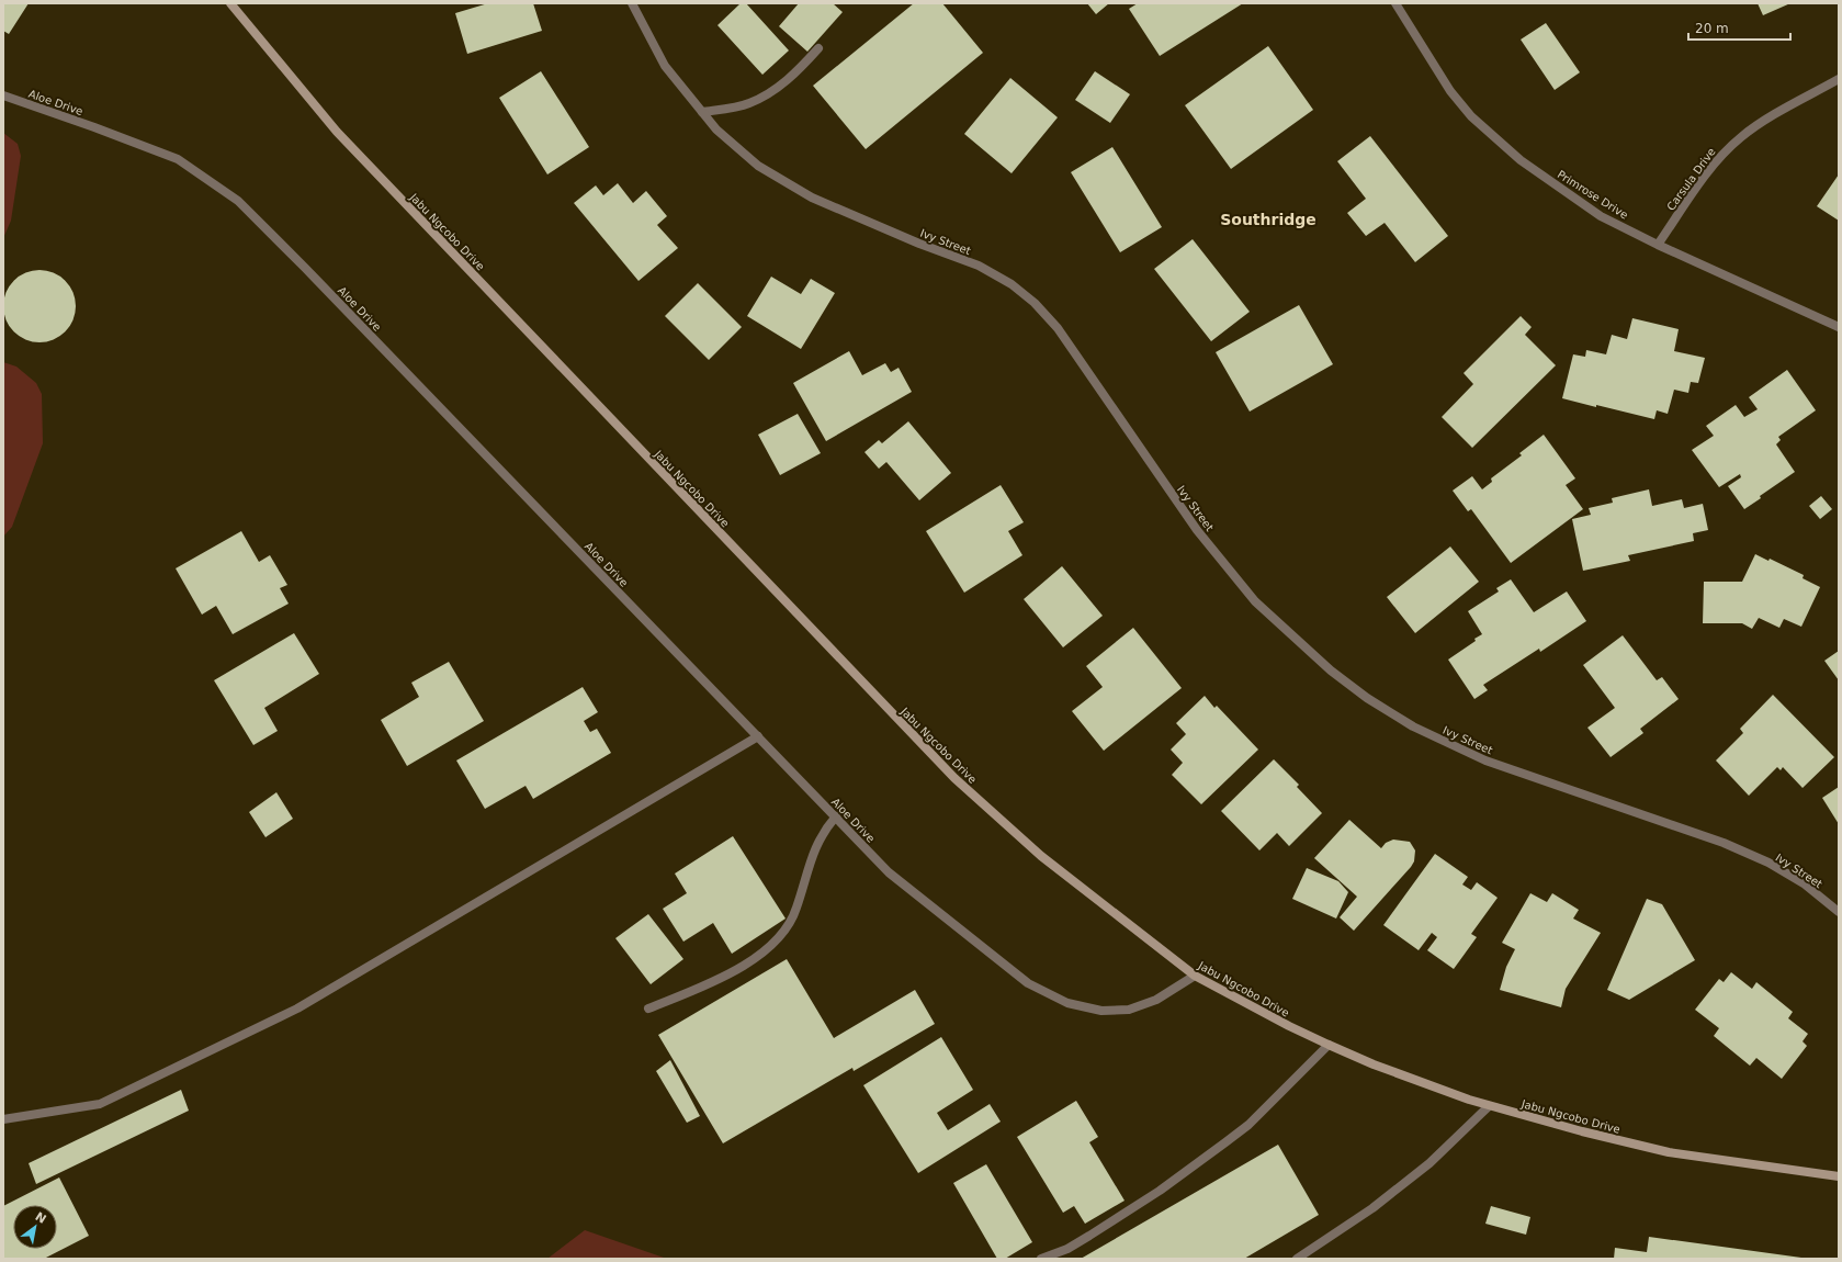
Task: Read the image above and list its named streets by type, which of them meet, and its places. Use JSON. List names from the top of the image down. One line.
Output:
{"streets":{"main road":["Jabu Ngcobo Drive"],"street":["Aloe Drive","Carsula Drive","Primrose Drive","Ivy Street"]},"crossings":[["Aloe Drive","Jabu Ngcobo Drive"],["Carsula Drive","Primrose Drive"]],"districts":["Southridge"],"scale_bar":"20 m","north":"top right"}
